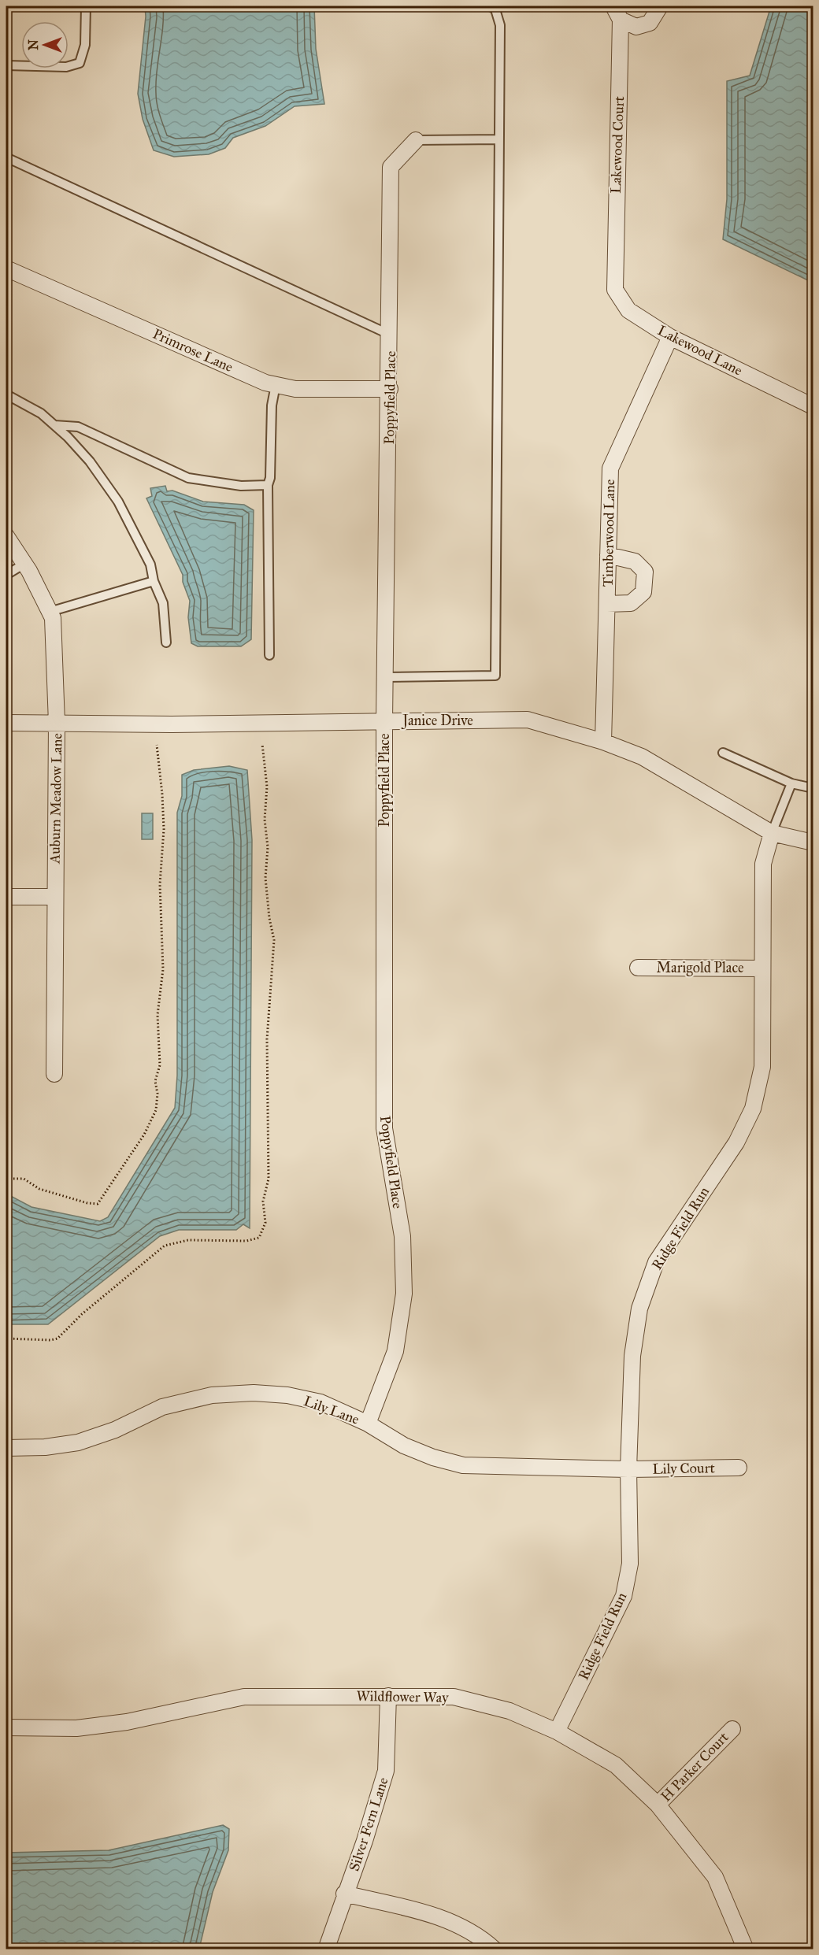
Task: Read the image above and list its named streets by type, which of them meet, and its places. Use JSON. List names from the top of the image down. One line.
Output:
{"streets":{"street":["Lakewood Court","Primrose Lane","Lakewood Lane","Poppyfield Place","Timberwood Lane","Janice Drive","Auburn Meadow Lane","Marigold Place","Ridge Field Run","Lily Lane","Lily Court","Wildflower Way","H Parker Court","Silver Fern Lane"]},"crossings":[["Lakewood Court","Lakewood Lane"],["Primrose Lane","Poppyfield Place"],["Lakewood Lane","Timberwood Lane"],["Poppyfield Place","Janice Drive"],["Poppyfield Place","Lily Lane"],["Timberwood Lane","Janice Drive"],["Janice Drive","Auburn Meadow Lane"],["Janice Drive","Ridge Field Run"],["Marigold Place","Ridge Field Run"],["Ridge Field Run","Lily Lane"],["Ridge Field Run","Lily Court"],["Ridge Field Run","Wildflower Way"],["Lily Lane","Lily Court"],["Wildflower Way","H Parker Court"],["Wildflower Way","Silver Fern Lane"]],"north":"left"}
